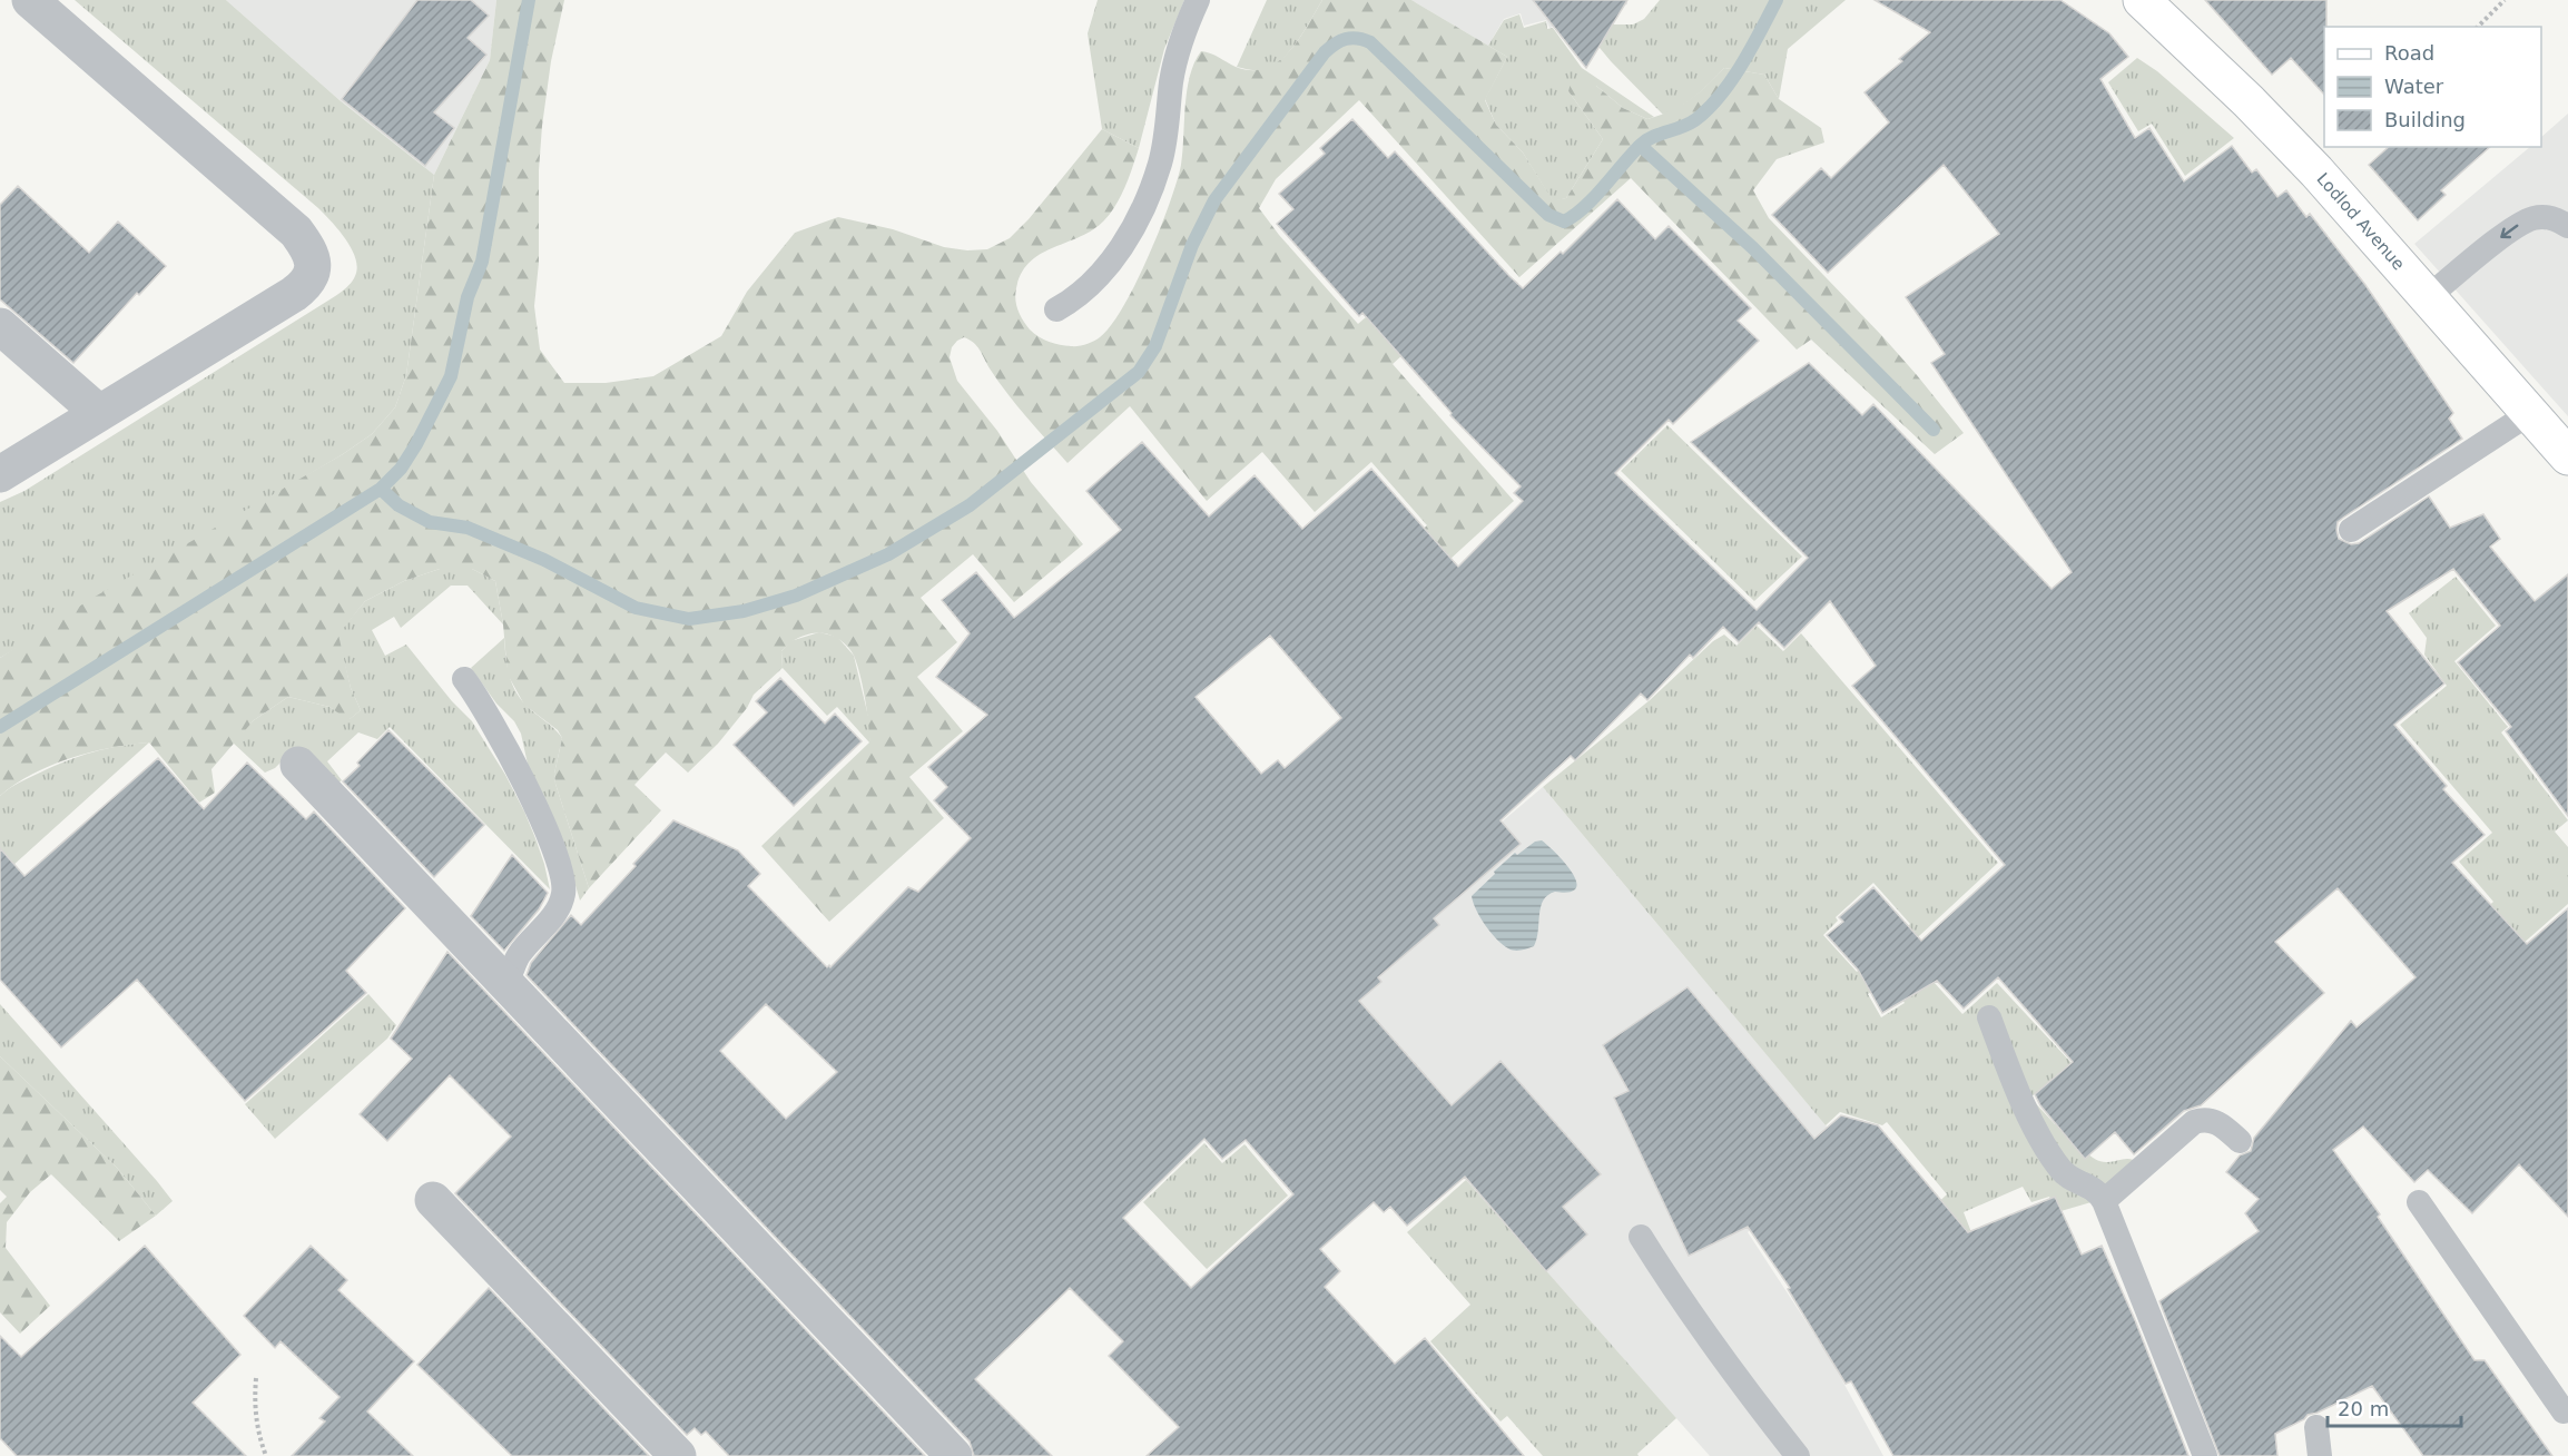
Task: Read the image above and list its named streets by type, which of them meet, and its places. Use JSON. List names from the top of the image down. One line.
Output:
{"streets":{"main road":["Lodlod Avenue"]},"legend":["Road","Water","Building"],"scale_bar":"20 m"}
